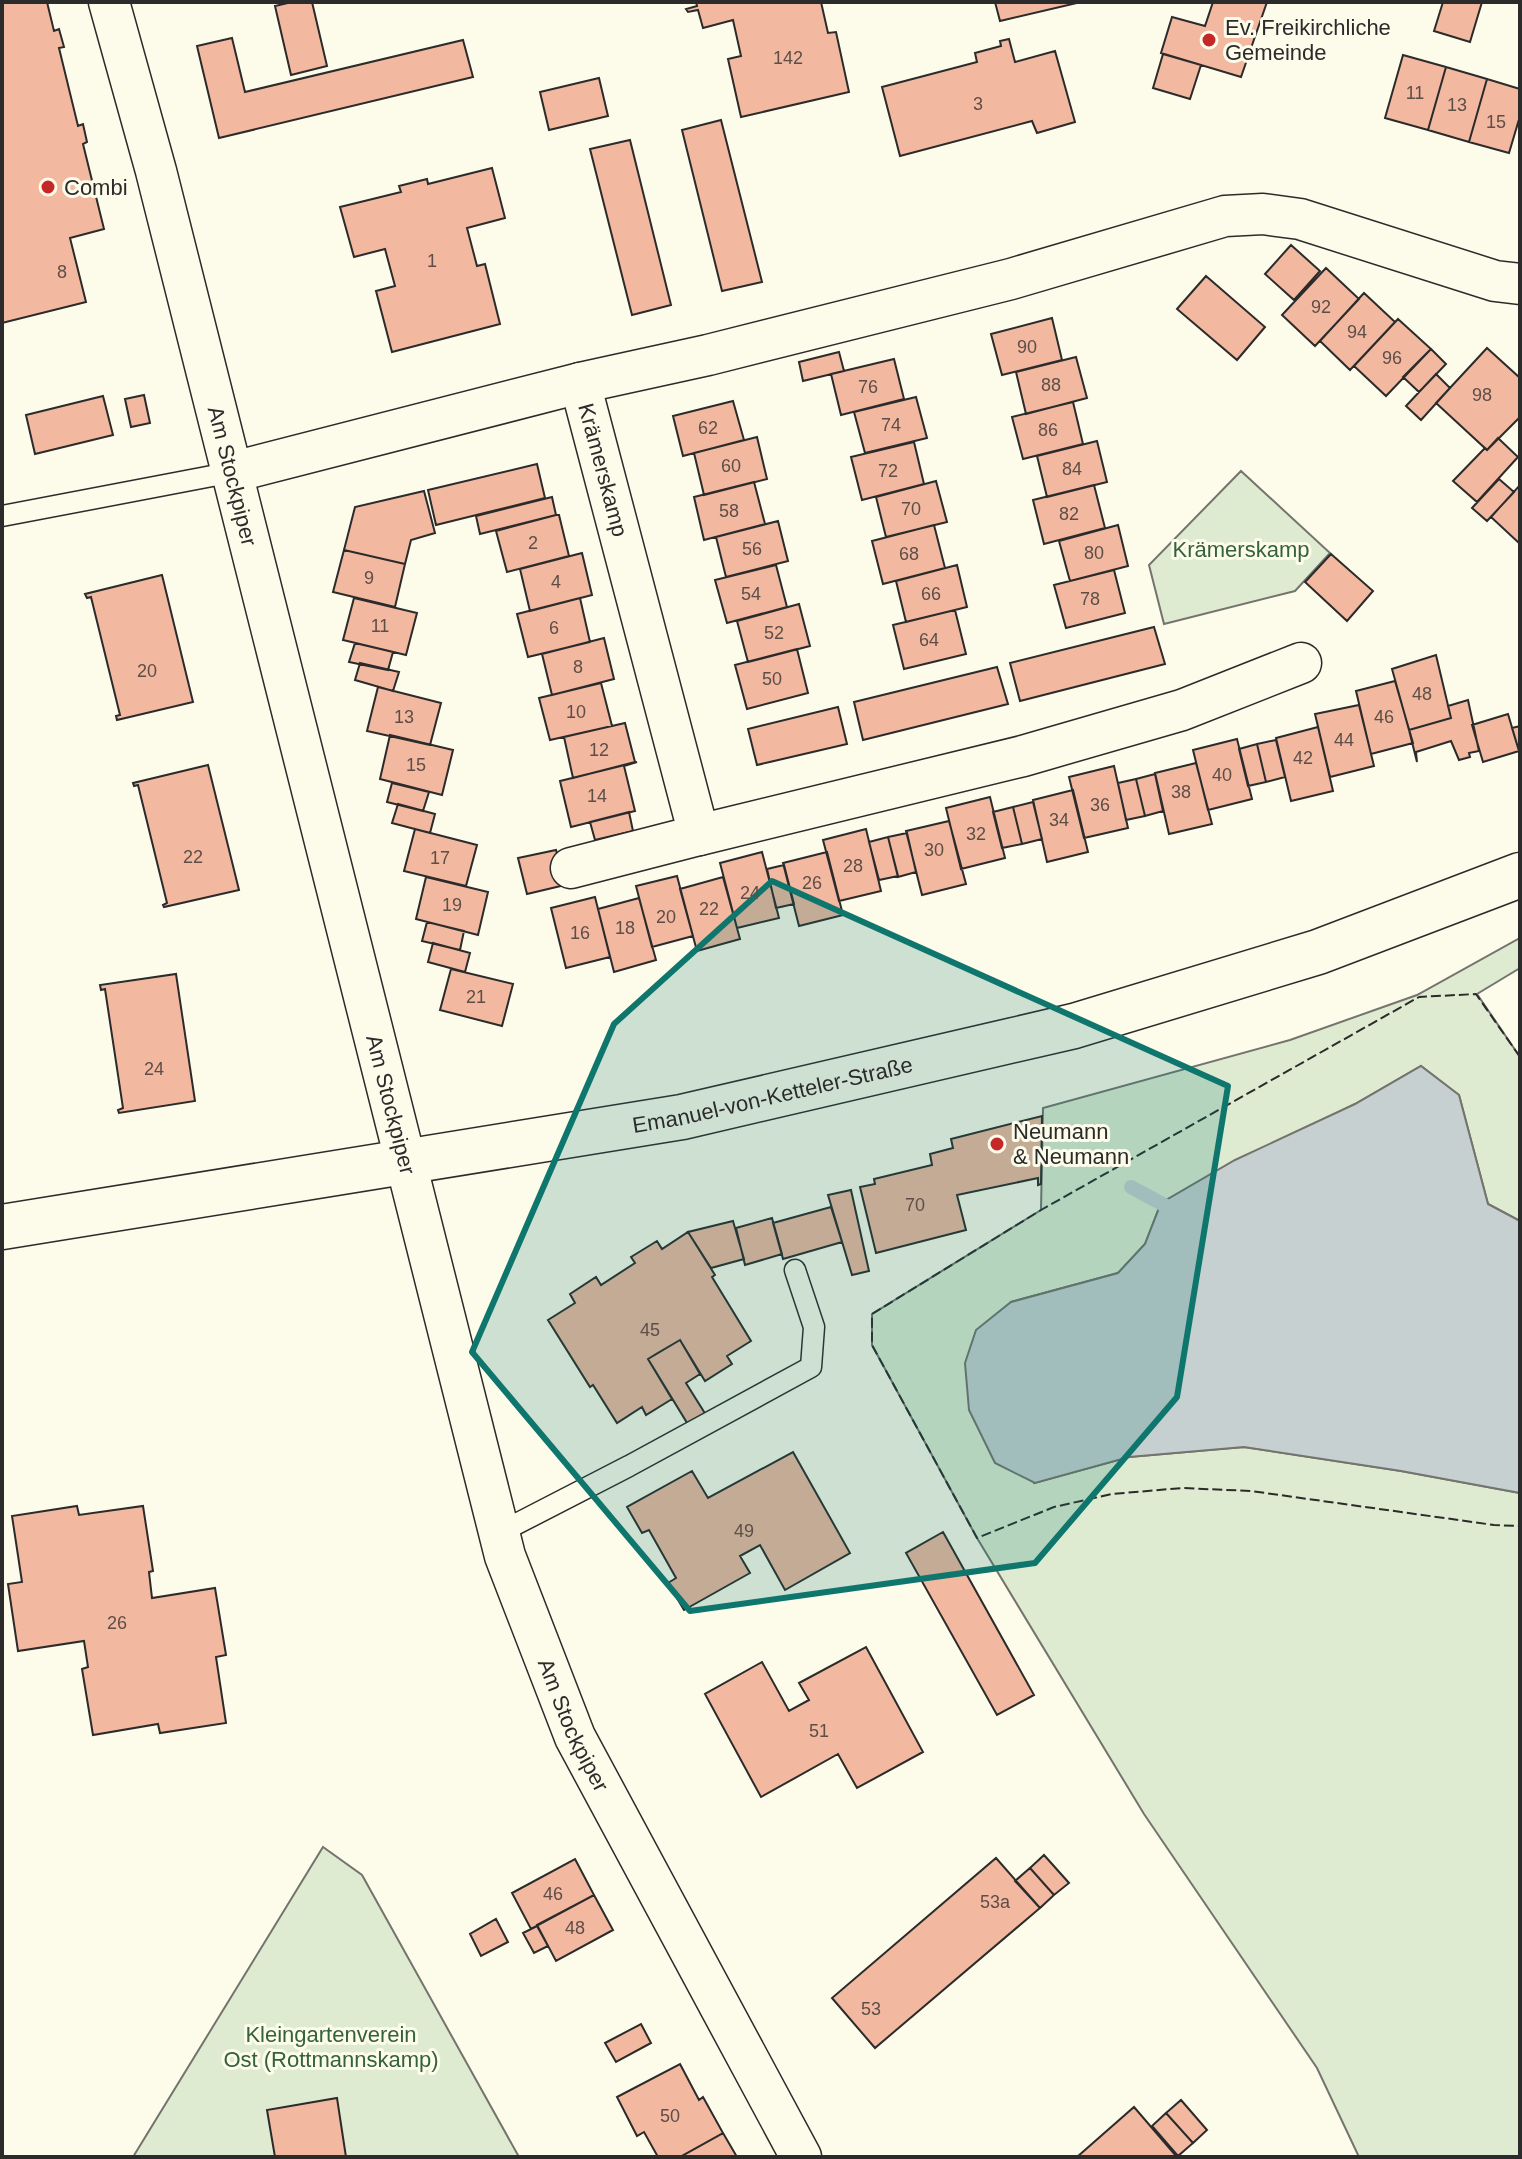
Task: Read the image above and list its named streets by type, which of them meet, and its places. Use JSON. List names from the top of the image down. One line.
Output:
{"streets":{"main road":["Emanuel-von-Ketteler-Straße"],"street":["Krämerskamp","Am Stockpiper"]},"crossings":[["Krämerskamp","Am Stockpiper"],["Am Stockpiper","Emanuel-von-Ketteler-Straße"]],"parks":["Krämerskamp","Kleingartenverein Ost (Rottmannskamp)"],"places":["Ev. Freikirchliche Gemeinde","Combi","Neumann & Neumann"],"house_numbers":["142","11","3","13","15","1","8","92","94","90","96","88","76","98","74","62","86","60","84","72","70","58","82","2","56","80","68","9","4","54","66","78","11","6","52","64","8","20","50","48","10","13","46","44","12","42","15","40","38","14","36","34","32","30","22","17","28","26","24","19","22","20","18","16","21","24","70","45","49","26","51","46","53a","48","53","50"]}
